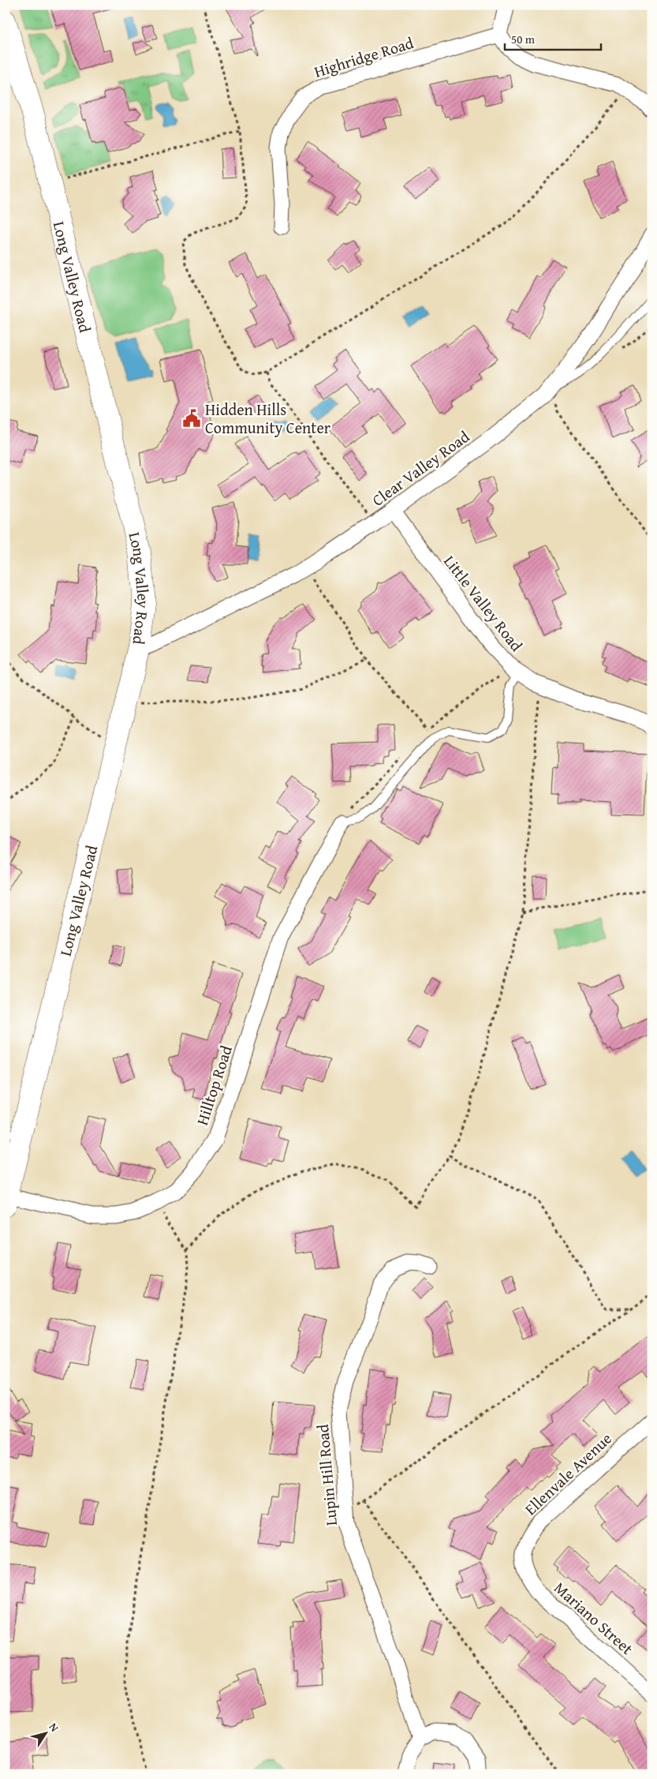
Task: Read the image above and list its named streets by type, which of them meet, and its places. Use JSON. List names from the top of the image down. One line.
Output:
{"streets":{"street":["Highridge Road","Long Valley Road","Clear Valley Road","Little Valley Road","Hilltop Road","Ellenvale Avenue","Lupin Hill Road","Mariano Street"]},"crossings":[["Long Valley Road","Clear Valley Road"],["Long Valley Road","Hilltop Road"],["Clear Valley Road","Little Valley Road"],["Ellenvale Avenue","Mariano Street"]],"places":{"public building":["Hidden Hills Community Center"]},"scale_bar":"50 m","north":"top right"}
